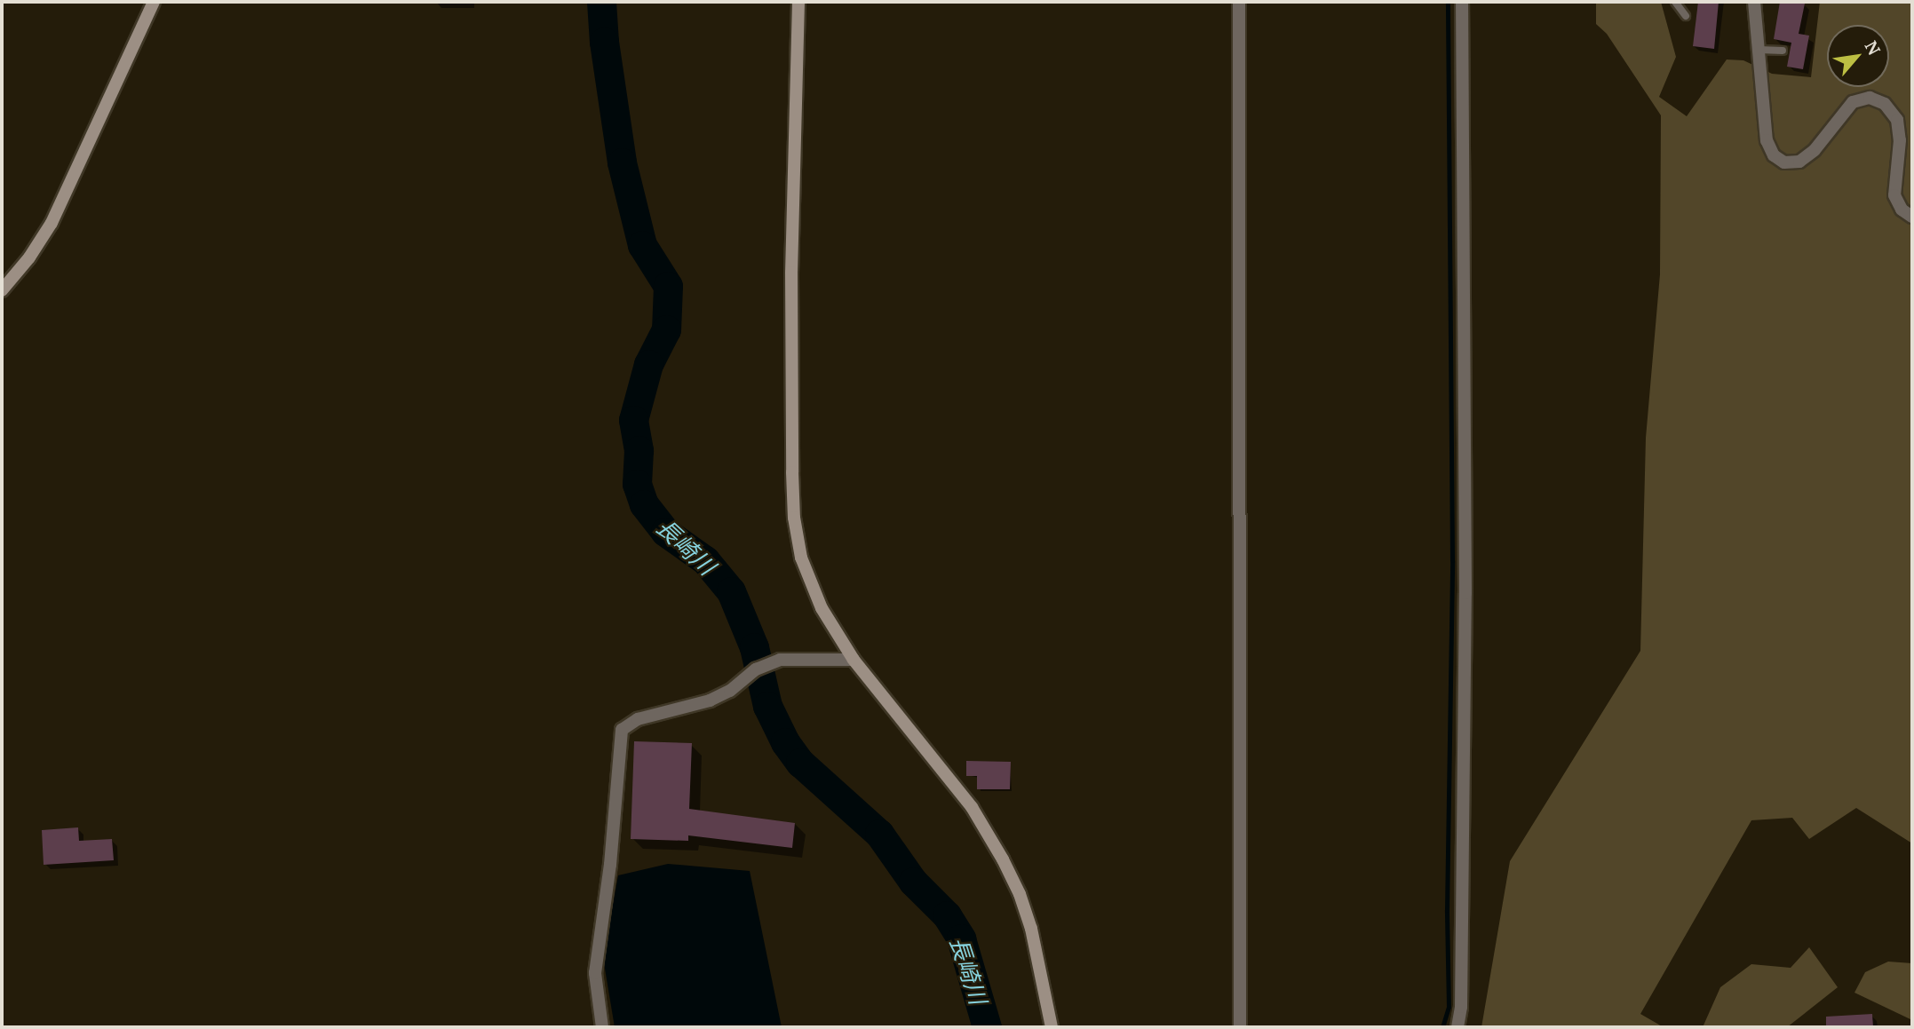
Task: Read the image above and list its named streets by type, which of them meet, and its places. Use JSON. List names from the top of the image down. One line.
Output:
{"water":["長崎川"],"north":"top right"}
